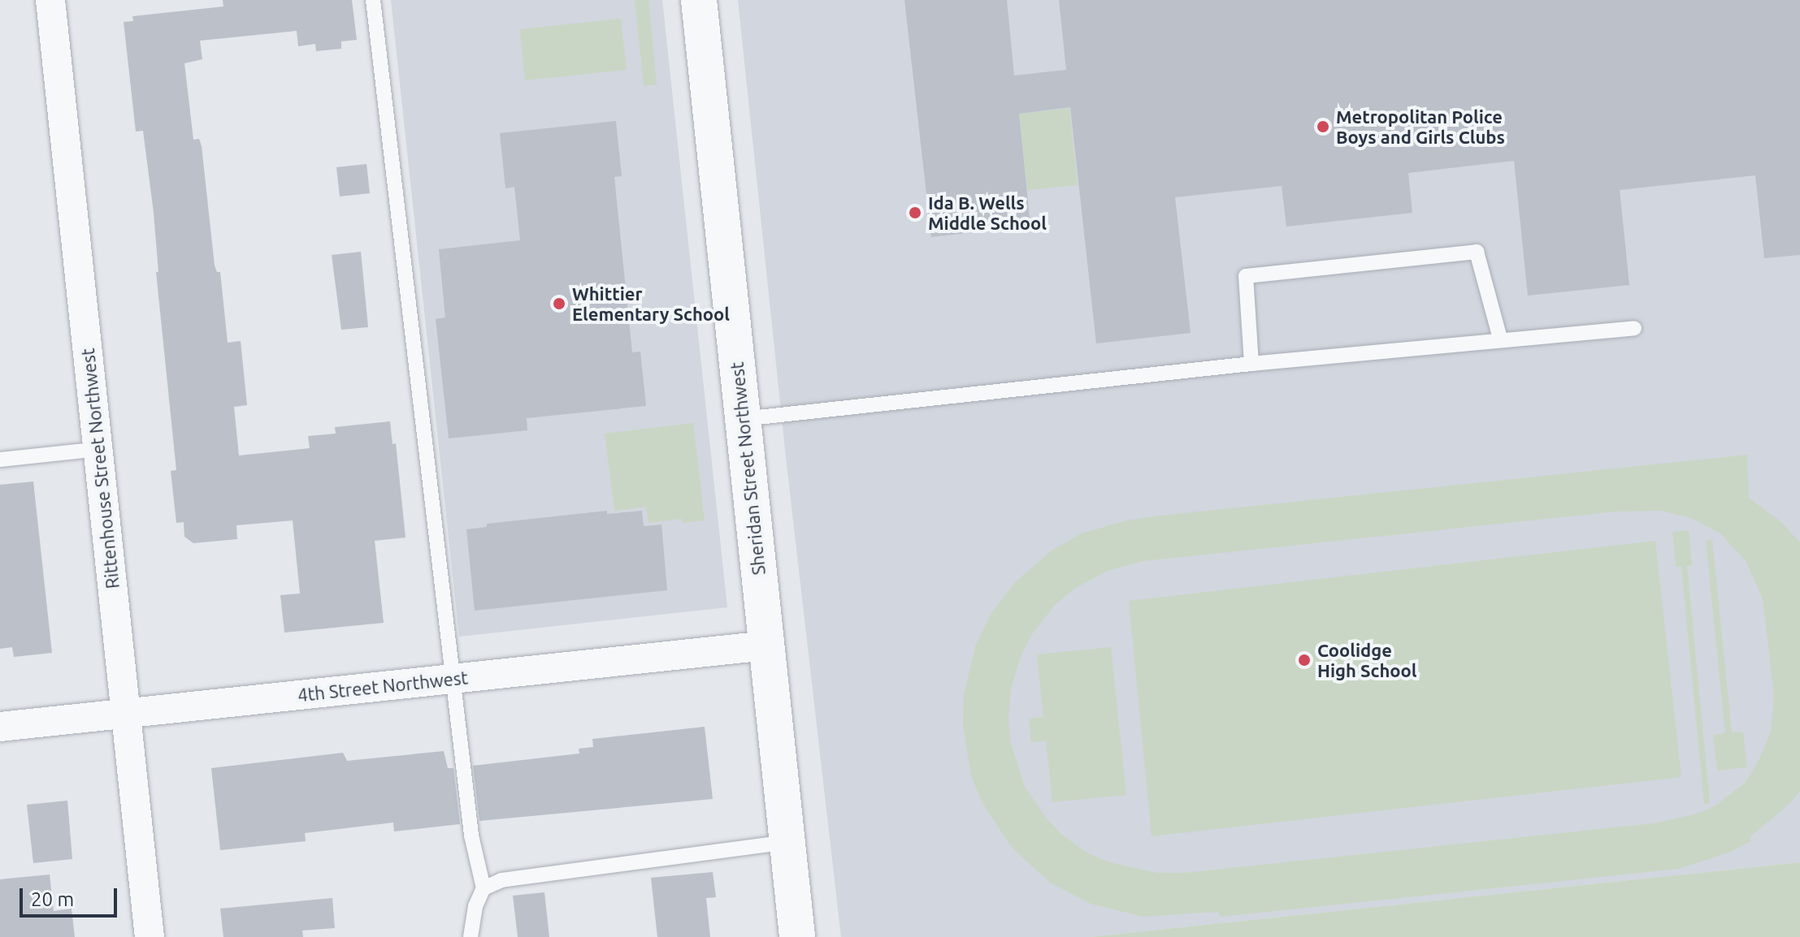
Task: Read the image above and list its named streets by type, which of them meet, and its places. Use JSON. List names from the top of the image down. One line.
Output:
{"streets":{"street":["Rittenhouse Street Northwest","Sheridan Street Northwest","4th Street Northwest"]},"crossings":[["Rittenhouse Street Northwest","4th Street Northwest"],["Sheridan Street Northwest","4th Street Northwest"]],"places":["Metropolitan Police Boys and Girls Clubs","Ida B. Wells Middle School","Whittier Elementary School","Coolidge High School"],"scale_bar":"20 m"}
